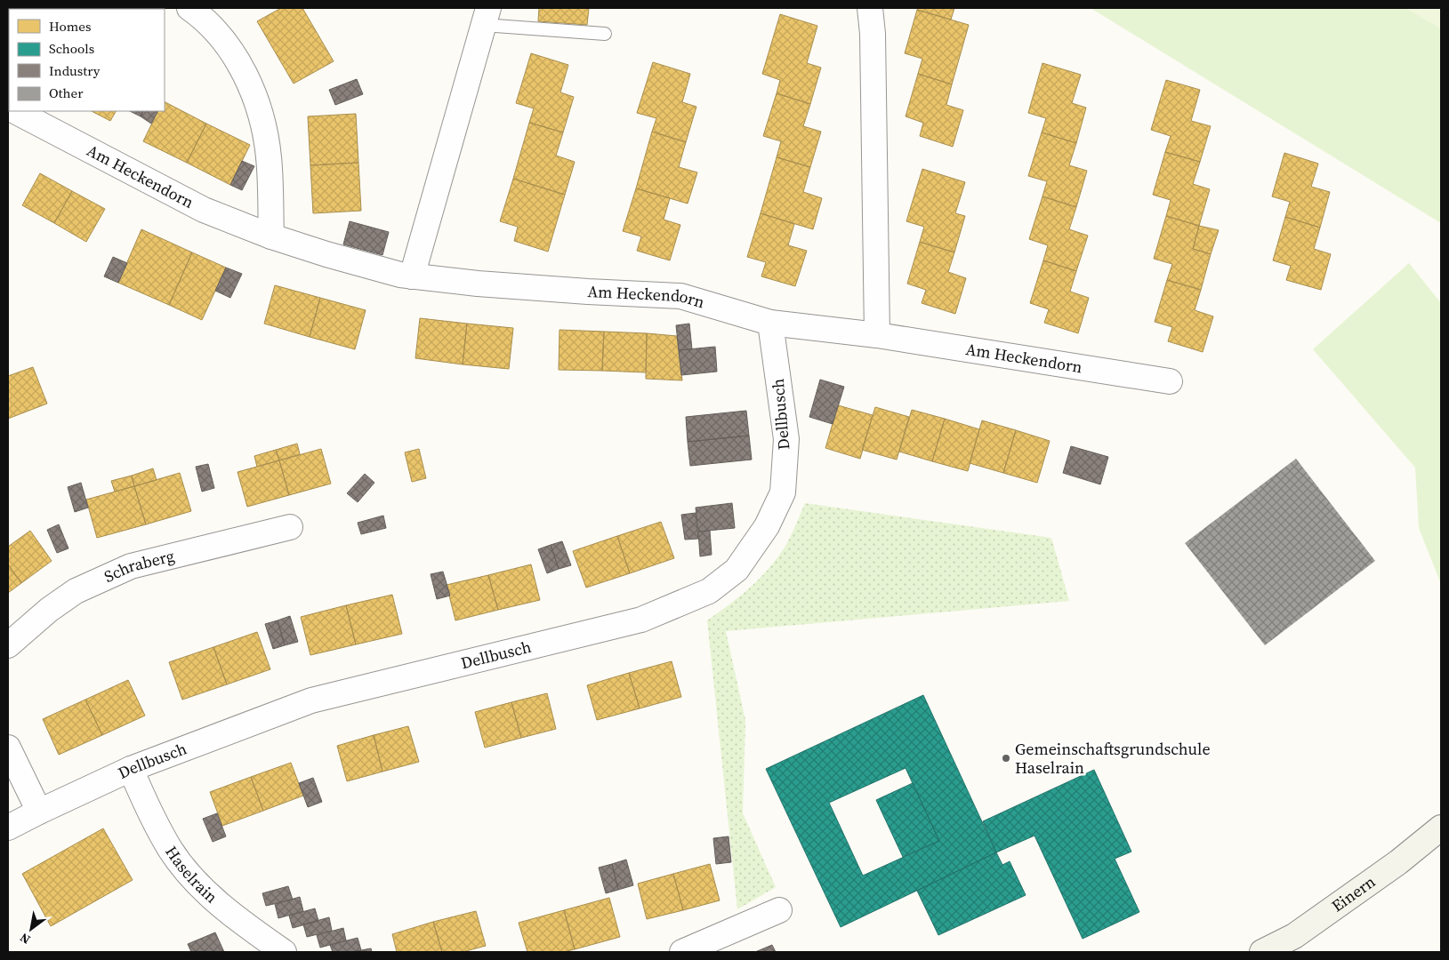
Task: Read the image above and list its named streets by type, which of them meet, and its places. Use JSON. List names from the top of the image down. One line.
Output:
{"streets":{"main road":["Einern"],"street":["Am Heckendorn","Dellbusch","Schraberg","Haselrain"]},"crossings":[["Am Heckendorn","Dellbusch"],["Dellbusch","Haselrain"]],"places":["Gemeinschaftsgrundschule Haselrain"],"legend":["Homes","Schools","Industry","Other"],"north":"bottom left"}
